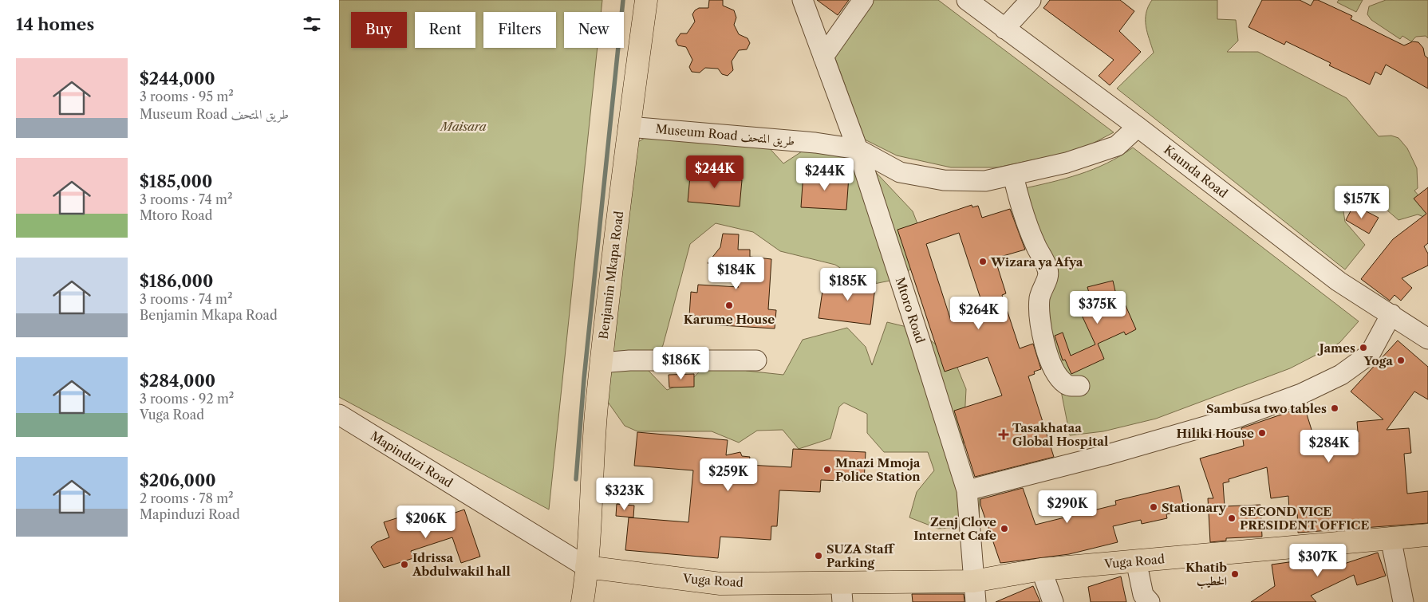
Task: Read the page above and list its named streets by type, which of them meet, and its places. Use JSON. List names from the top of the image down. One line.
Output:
{"streets":{"main road":["Benjamin Mkapa Road","Vuga Road"],"street":["Museum Road طريق المتحف","Kaunda Road","Mtoro Road","Mapinduzi Road"]},"crossings":[["Museum Road طريق المتحف","Kaunda Road"],["Museum Road طريق المتحف","Benjamin Mkapa Road"],["Museum Road طريق المتحف","Mtoro Road"],["Benjamin Mkapa Road","Mapinduzi Road"],["Benjamin Mkapa Road","Vuga Road"],["Mtoro Road","Vuga Road"],["Mapinduzi Road","Vuga Road"]],"parks":["Maisara"],"places":{"other":["Wizara ya Afya","Karume House","James","Yoga","Sambusa two tables","Hiliki House","Mnazi Mmoja Police Station","Stationary","SECOND VICE PRESIDENT OFFICE","Zenj Clove Internet Cafe","SUZA Staff Parking","Idrissa Abdulwakil hall","Khatib الخطيب"],"health":["Tasakhataa Global Hospital"]},"page":{"heading":"14 homes","chip":["Buy","Rent","Filters","New"],"list":[{"name":"$244,000","note":"3 rooms · 95 m² · Museum Road طريق المتحف"},{"name":"$185,000","note":"3 rooms · 74 m² · Mtoro Road"},{"name":"$186,000","note":"3 rooms · 74 m² · Benjamin Mkapa Road"},{"name":"$284,000","note":"3 rooms · 92 m² · Vuga Road"},{"name":"$206,000","note":"2 rooms · 78 m² · Mapinduzi Road"}],"price":["$244K","$244K","$157K","$184K","$185K","$375K","$264K","$186K","$284K","$259K","$323K","$290K","$206K","$307K"]}}
